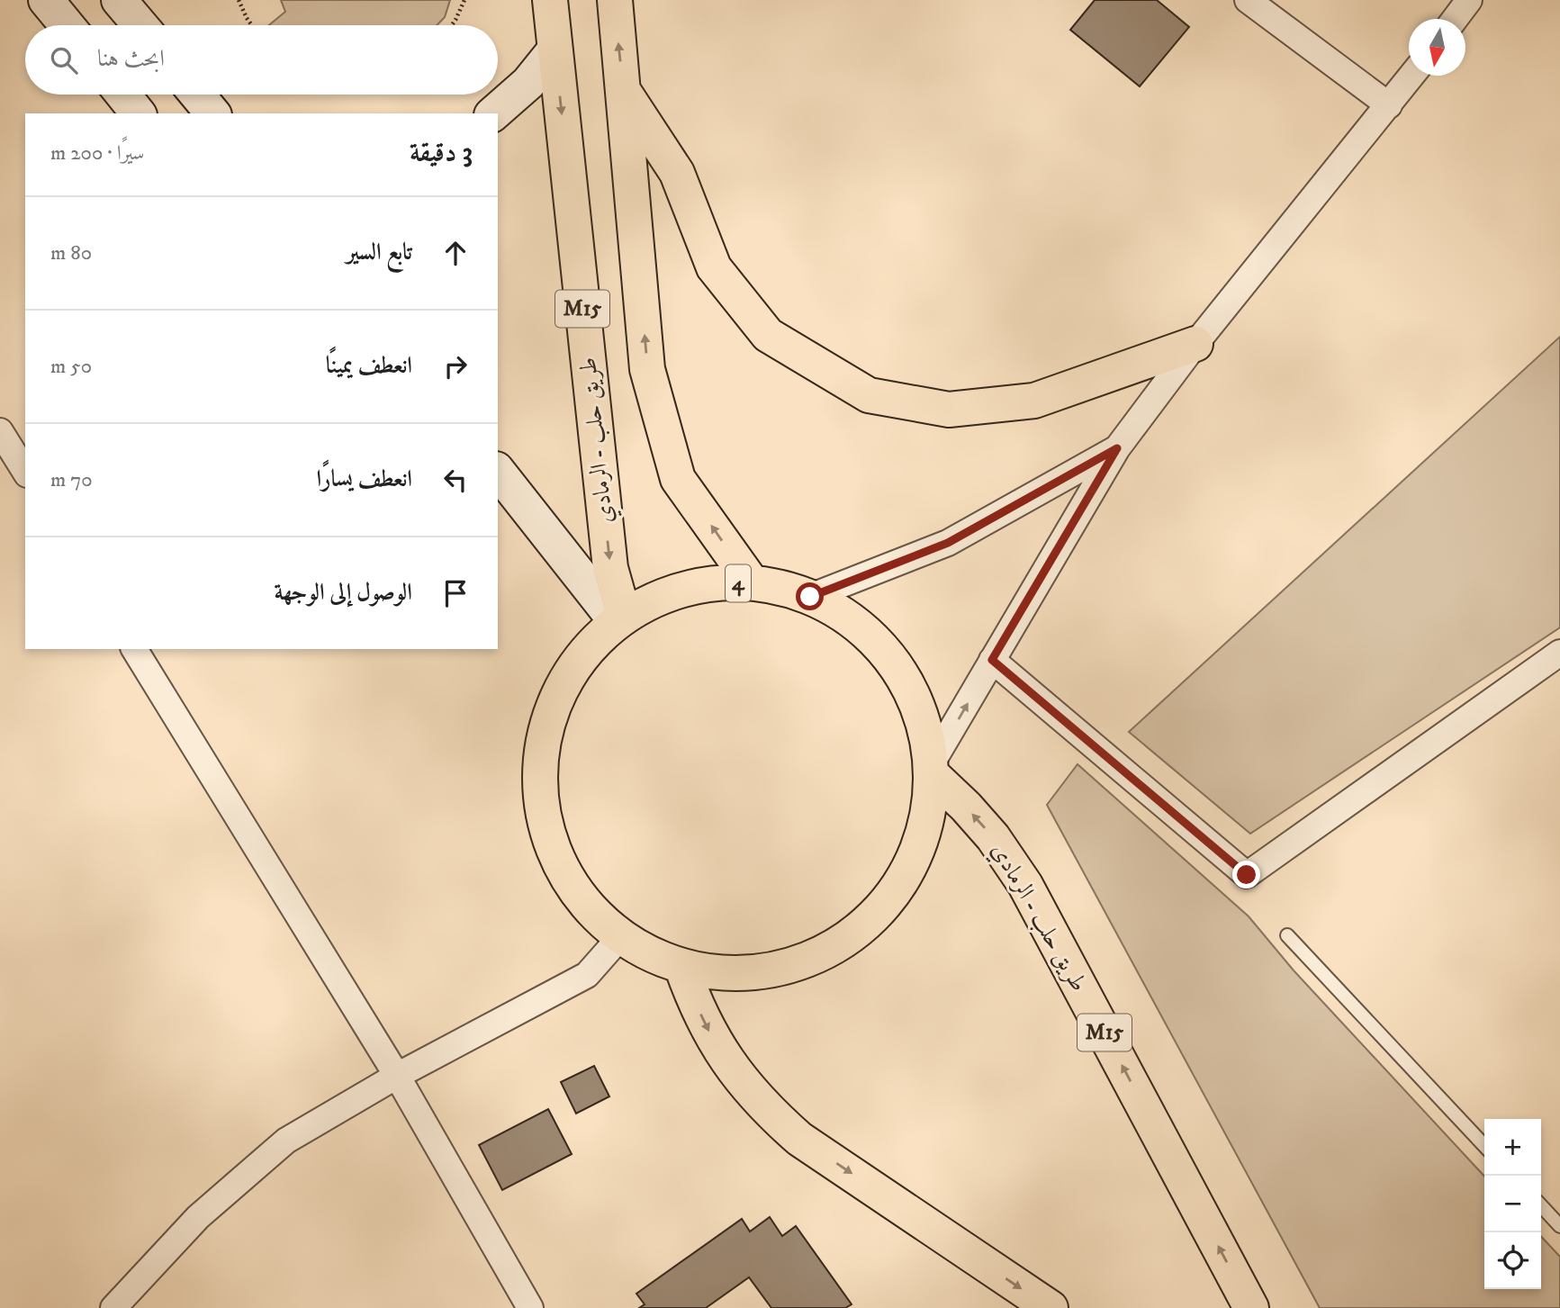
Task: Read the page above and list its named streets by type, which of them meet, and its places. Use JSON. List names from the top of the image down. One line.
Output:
{"streets":{"highway":["M15","طريق حلب - الرمادي","4"]},"crossings":[["M15","4"],["طريق حلب - الرمادي","4"]],"north":"bottom","page":{"search":"ابحث هنا","heading":["3 دقيقة","سيرًا · 200 m"],"list":[["تابع السير","80 m"],["انعطف يمينًا","50 m"],["انعطف يسارًا","70 m"],"الوصول إلى الوجهة"],"map_buttons":["+","−"]}}
